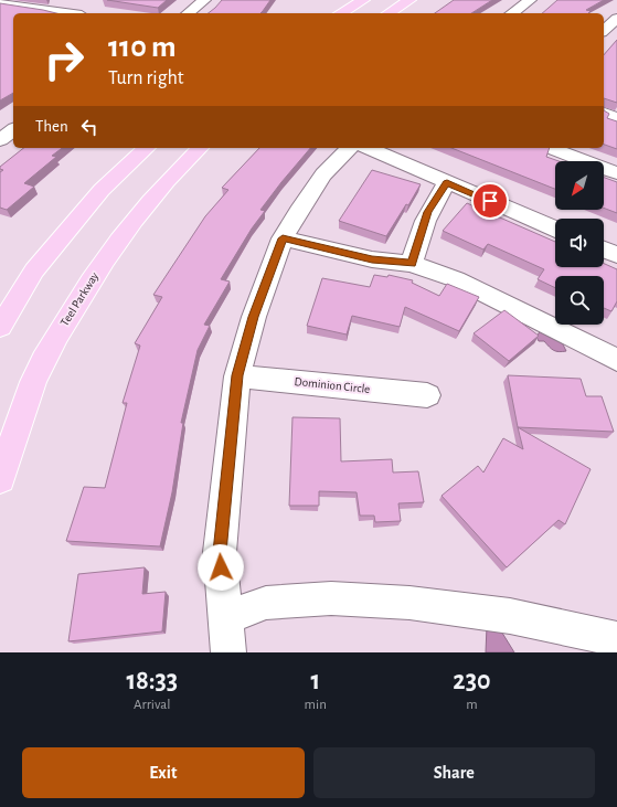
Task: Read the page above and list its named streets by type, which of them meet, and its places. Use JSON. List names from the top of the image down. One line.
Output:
{"streets":{"main road":["Teel Parkway"],"street":["Dominion Circle"]},"north":"bottom left","page":{"turn":["110 m","Turn right"],"then":"Then","eta":["18:33","Arrival","1","min","230","m"],"buttons":["Exit","Share"]}}
